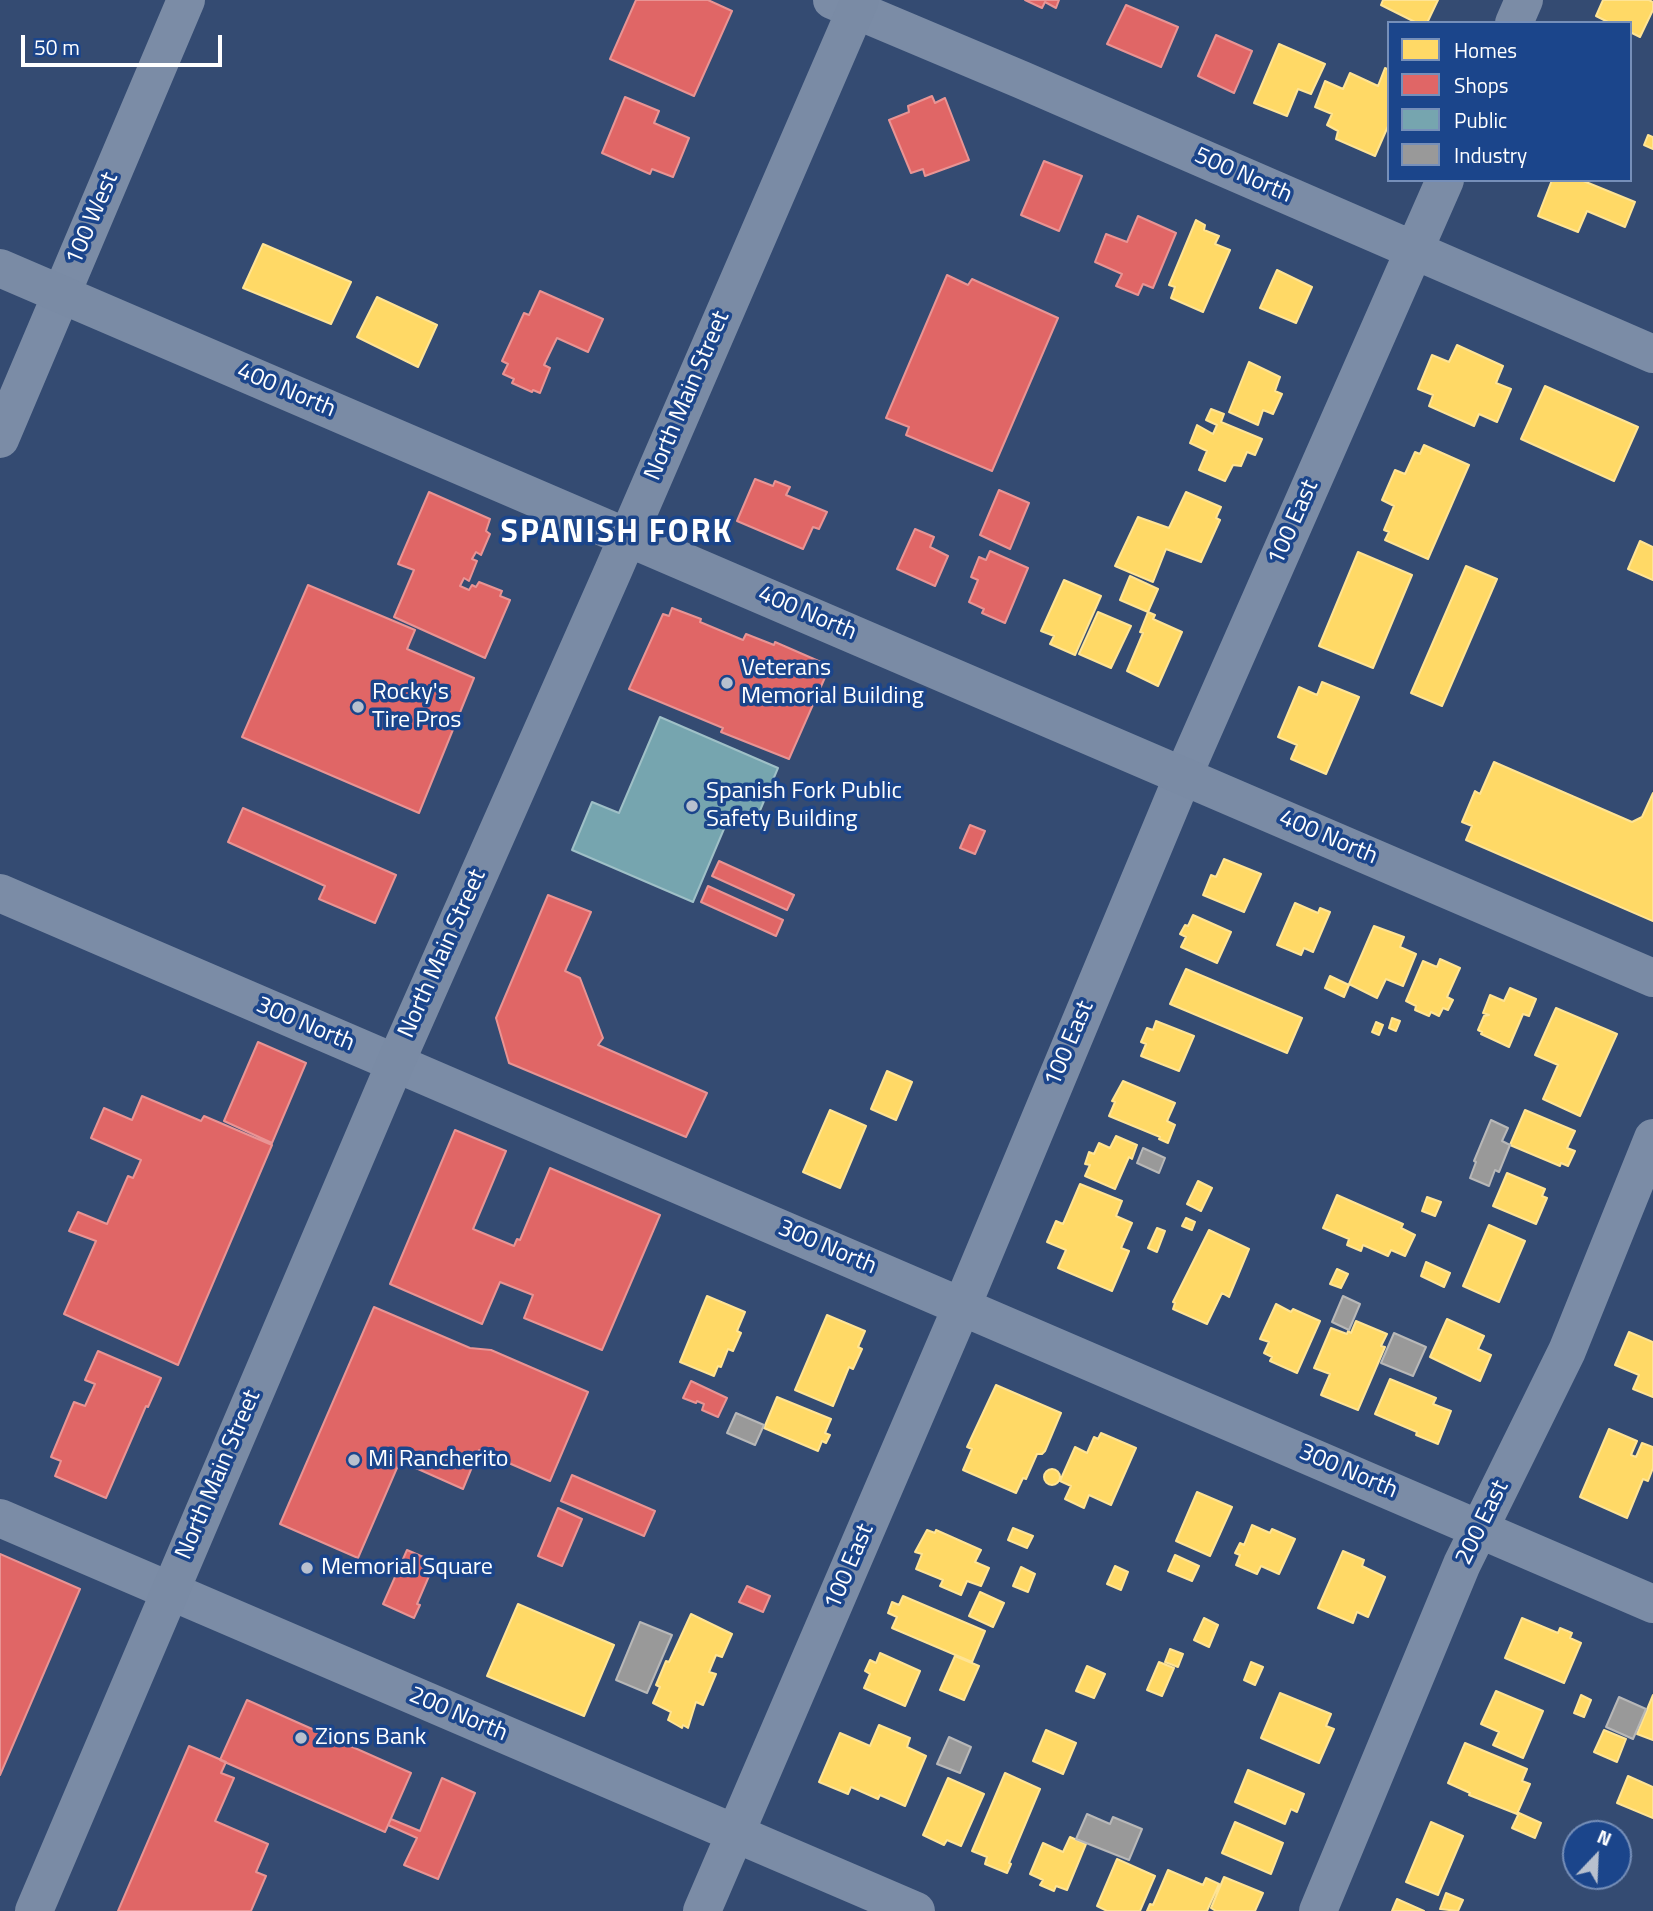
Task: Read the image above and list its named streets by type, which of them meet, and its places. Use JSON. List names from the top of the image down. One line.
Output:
{"streets":{"main road":["400 North","North Main Street"],"street":["500 North","100 West","100 East","300 North","200 East","200 North"]},"crossings":[["500 North","North Main Street"],["500 North","100 East"],["100 West","400 North"],["400 North","North Main Street"],["400 North","100 East"],["North Main Street","300 North"],["North Main Street","200 North"],["100 East","300 North"],["100 East","200 North"],["300 North","200 East"]],"districts":["SPANISH FORK"],"places":["Veterans Memorial Building","Rocky's Tire Pros","Spanish Fork Public Safety Building","Mi Rancherito","Memorial Square","Zions Bank"],"legend":["Homes","Shops","Public","Industry"],"scale_bar":"50 m","north":"top right"}
